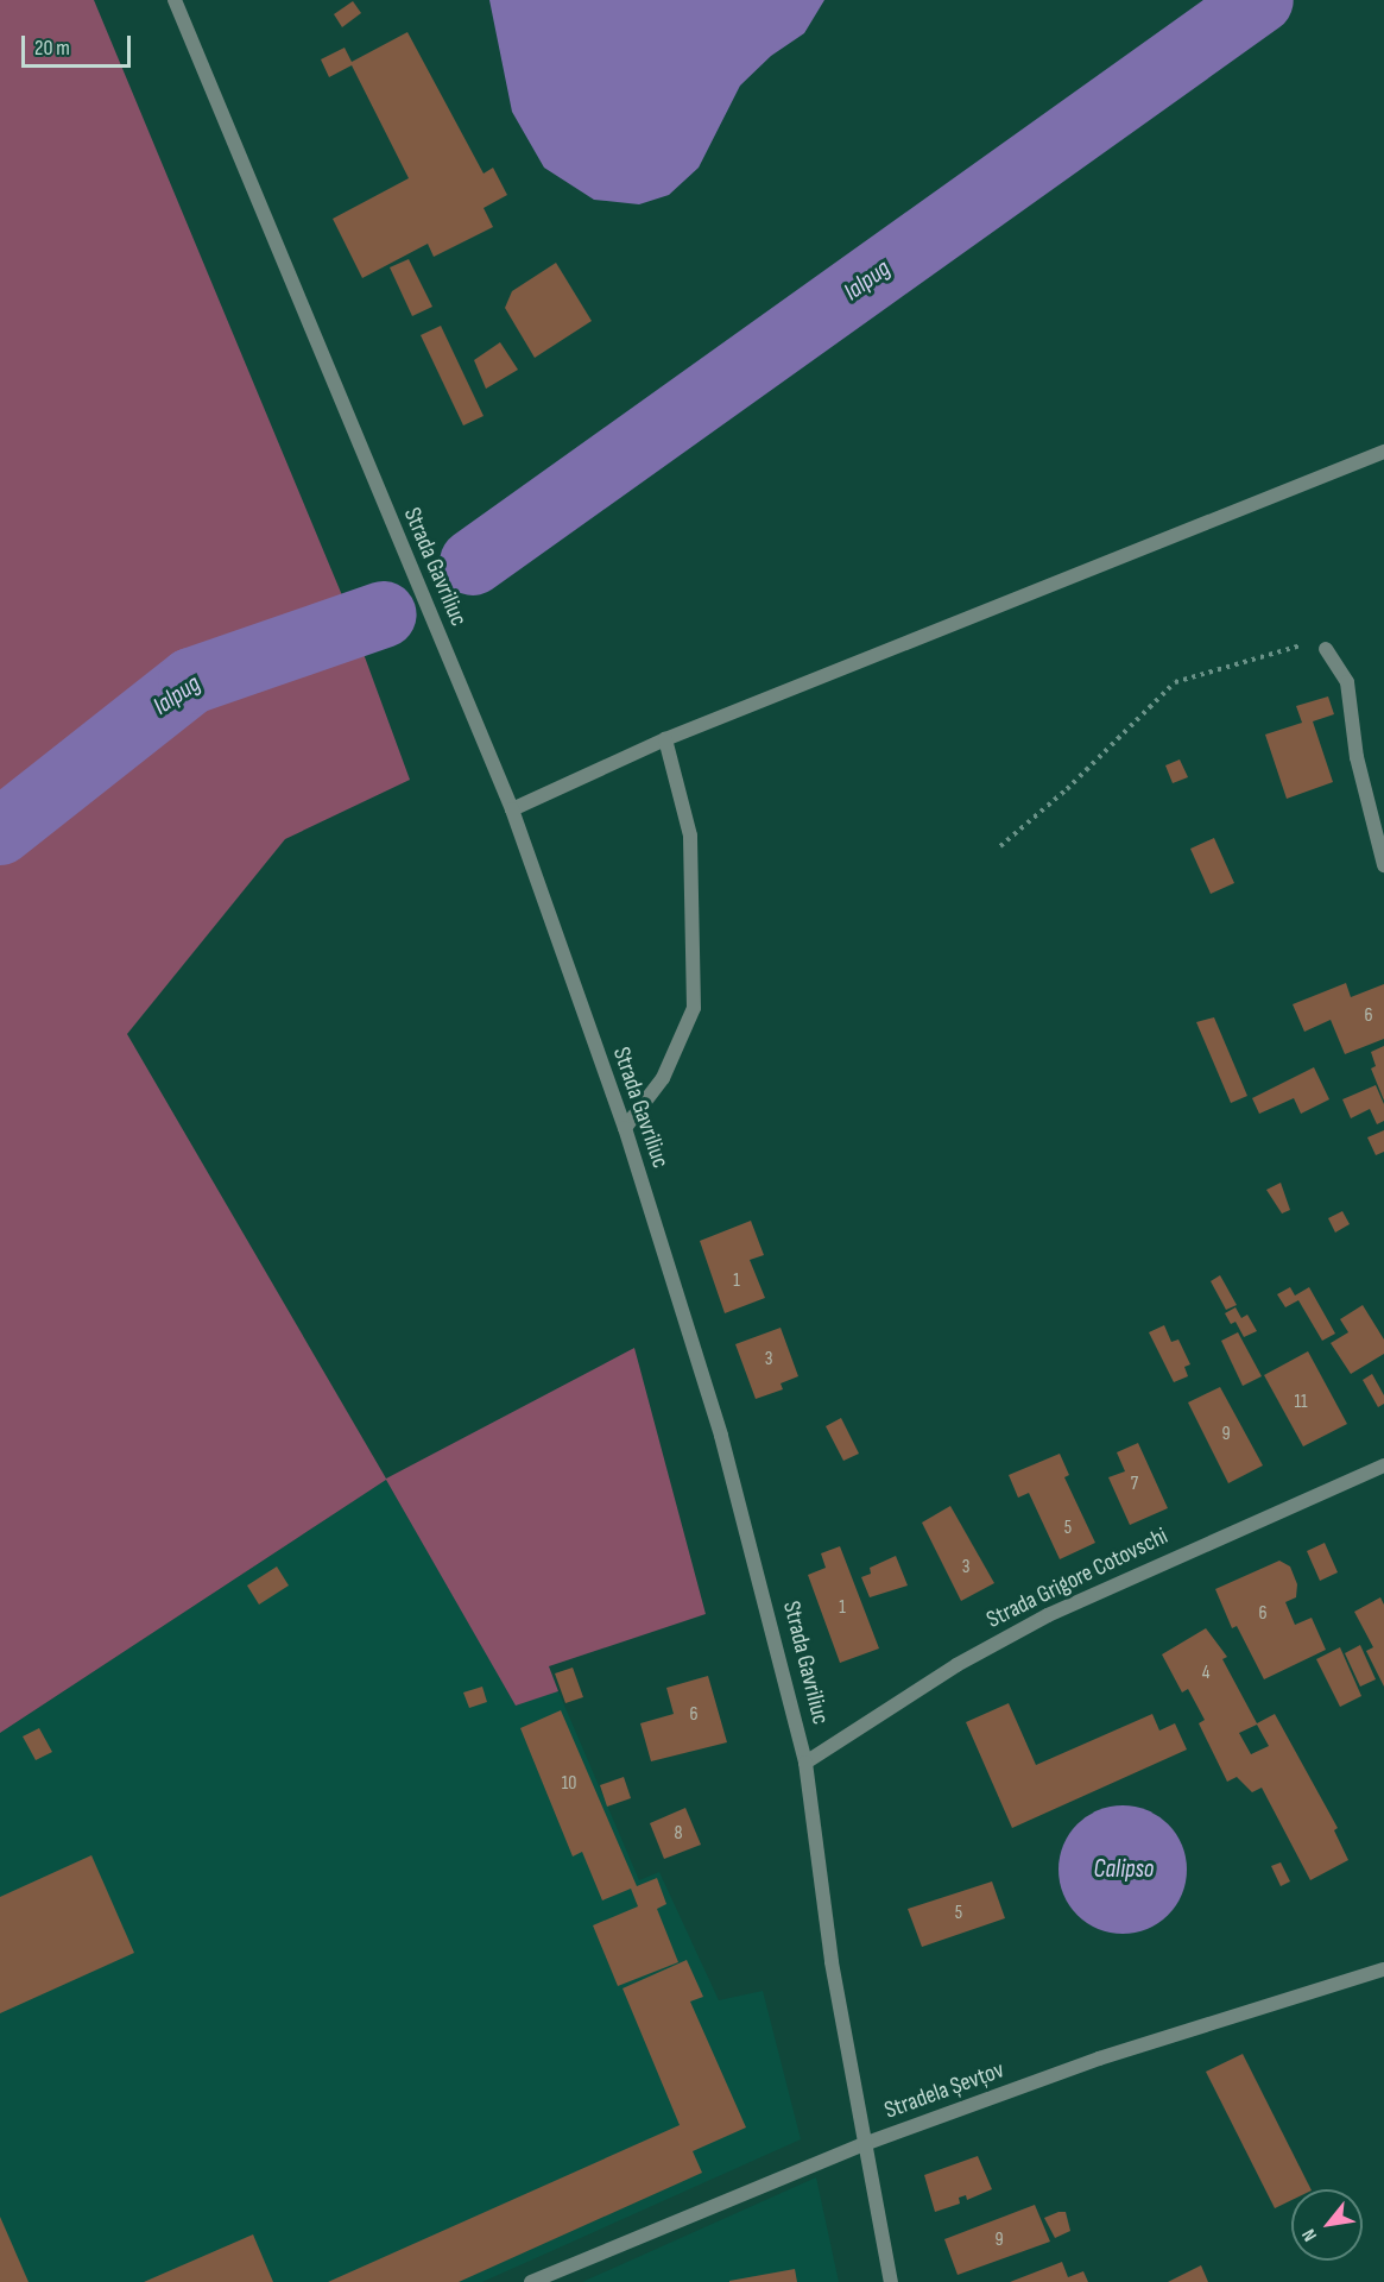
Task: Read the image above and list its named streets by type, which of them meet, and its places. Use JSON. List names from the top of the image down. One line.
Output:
{"streets":{"street":["Strada Gavriliuc","Strada Grigore Cotovschi","Stradela Șevțov"]},"crossings":[["Strada Gavriliuc","Strada Grigore Cotovschi"],["Strada Gavriliuc","Stradela Șevțov"]],"water":["Ialpug","Calipso"],"house_numbers":["6","1","3","11","9","7","5","3","1","6","4","6","10","8","5","9"],"scale_bar":"20 m","north":"bottom left"}
